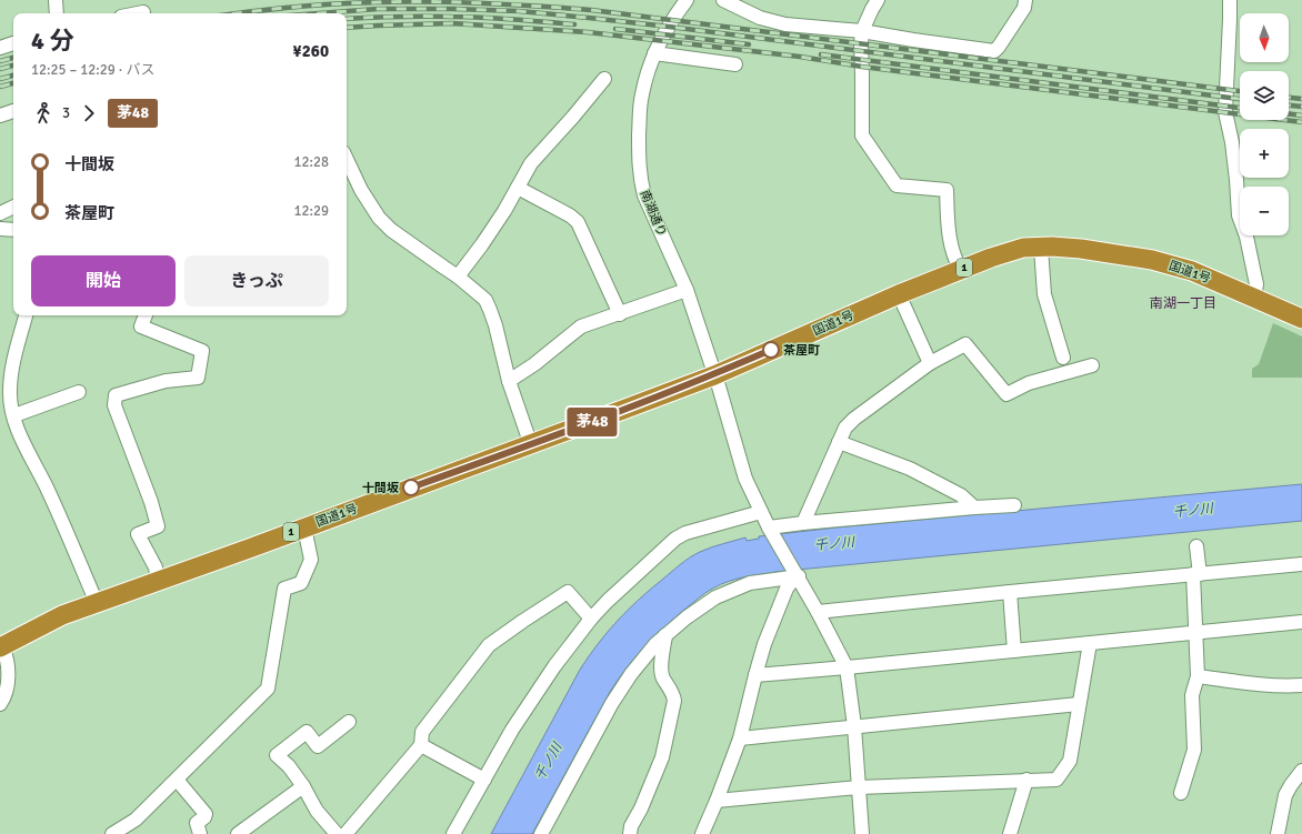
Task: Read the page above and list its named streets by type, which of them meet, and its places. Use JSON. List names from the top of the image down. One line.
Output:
{"streets":{"highway":["1","国道1号"],"street":["南湖通り"]},"crossings":[["南湖通り","国道1号"]],"districts":["南湖一丁目"],"water":["千ノ川"],"places":["茶屋町","十間坂"],"lines":["bus line 茅48"],"north":"bottom","page":{"on_map":"茅48","map_buttons":["+","−"],"heading":["4 分","12:25 – 12:29 · バス","¥260"],"legs":["3","茅48"],"list":[{"name":"十間坂","value":"12:28"},{"name":"茶屋町","value":"12:29"}],"buttons":["開始","きっぷ"]}}
